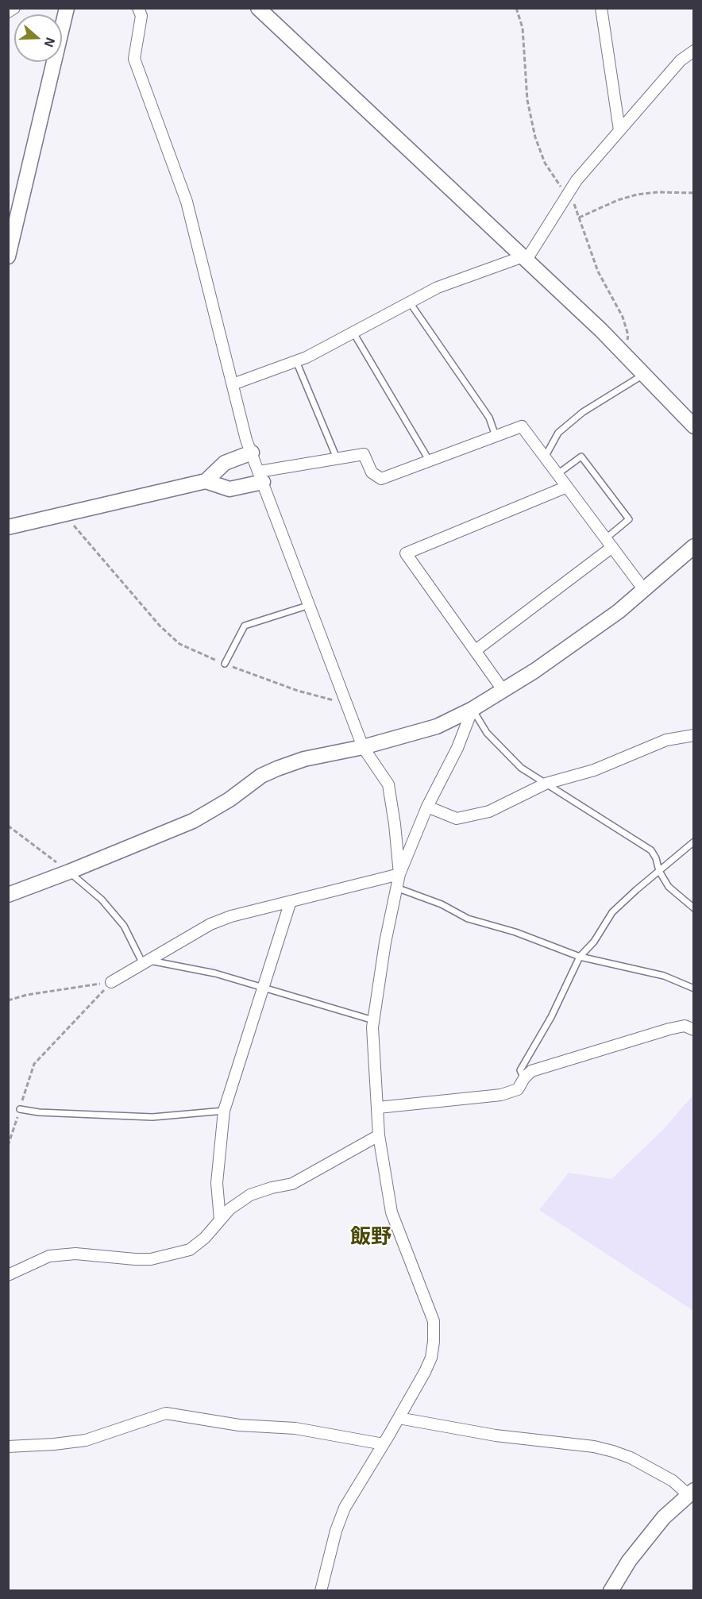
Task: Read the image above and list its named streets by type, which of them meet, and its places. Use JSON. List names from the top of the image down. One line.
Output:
{"districts":["飯野"],"north":"right"}
